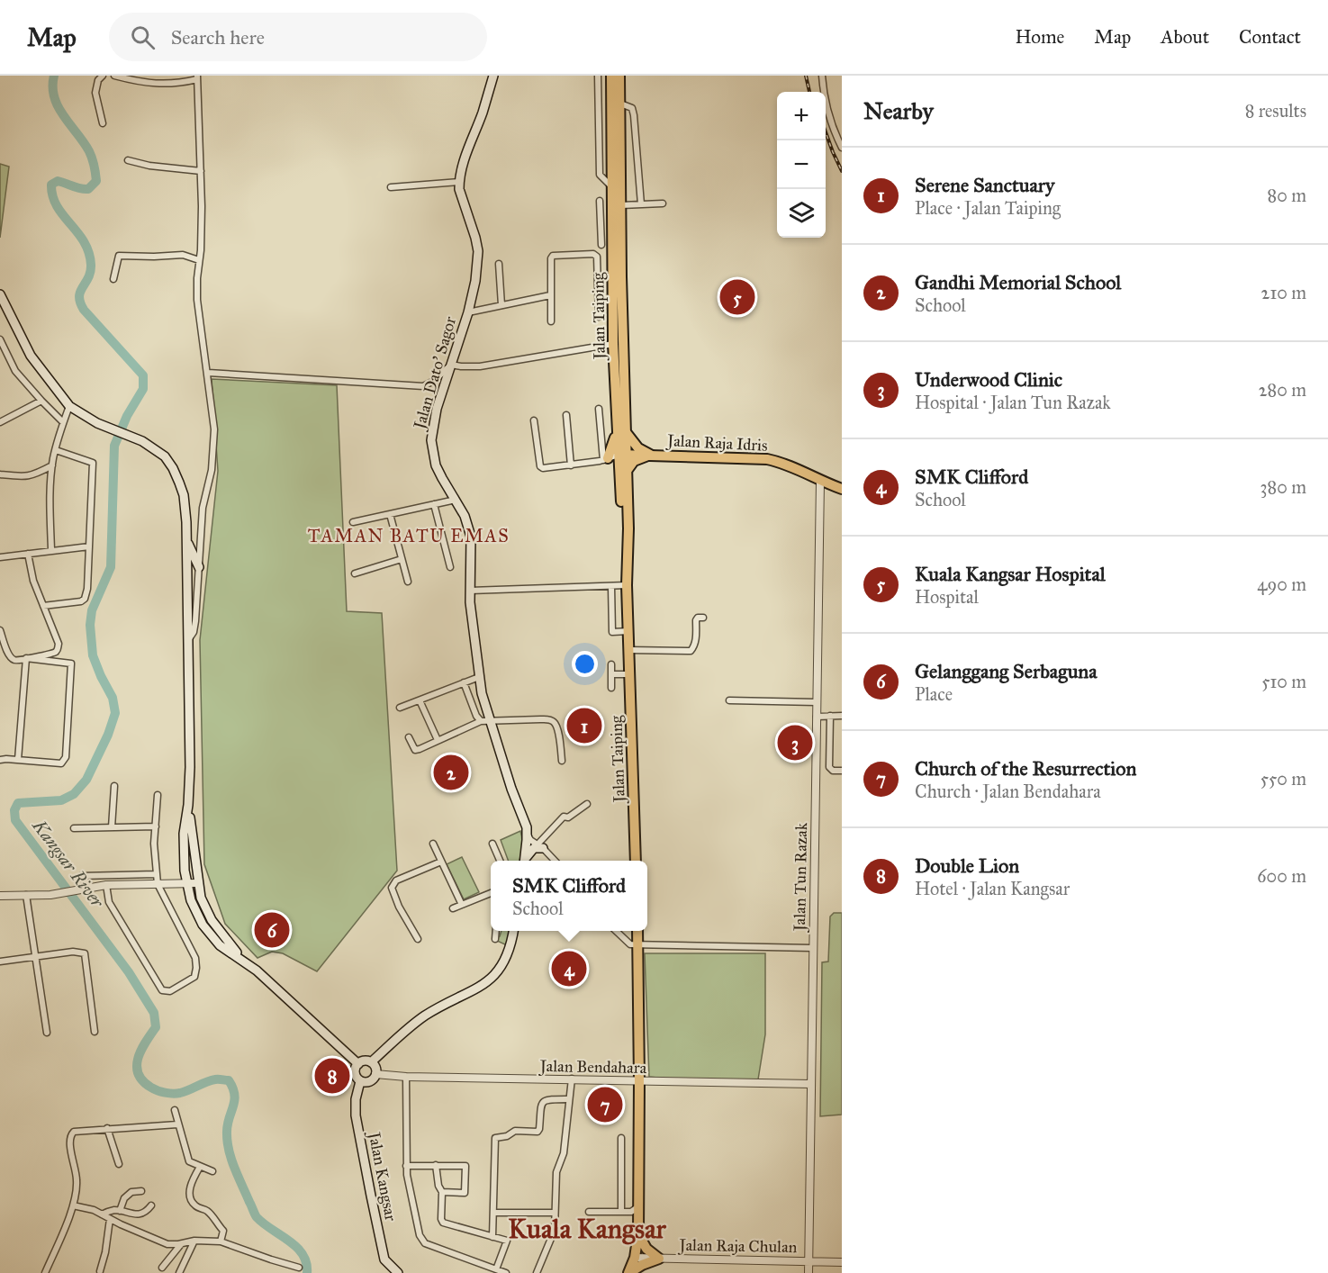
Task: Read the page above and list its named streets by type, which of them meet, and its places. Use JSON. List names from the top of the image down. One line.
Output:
{"streets":{"main road":["Jalan Taiping","Jalan Dato' Sagor","Jalan Raja Idris","Jalan Kangsar"],"street":["Jalan Tun Razak","Jalan Bendahara","Jalan Raja Chulan"]},"crossings":[["Jalan Taiping","Jalan Raja Idris"],["Jalan Raja Idris","Jalan Tun Razak"],["Jalan Tun Razak","Jalan Bendahara"],["Jalan Tun Razak","Jalan Raja Chulan"],["Jalan Bendahara","Jalan Kangsar"]],"districts":["TAMAN BATU EMAS","Kuala Kangsar"],"water":["Kangsar River"],"page":{"header":"Map","search":"Search here","nav":["Home","Map","About","Contact"],"heading":["Nearby","8 results"],"map_buttons":["+","−"],"list":[{"mark":"1","name":"Serene Sanctuary","note":"Place · Jalan Taiping","value":"80 m"},{"mark":"2","name":"Gandhi Memorial School","note":"School","value":"210 m"},{"mark":"3","name":"Underwood Clinic","note":"Hospital · Jalan Tun Razak","value":"280 m"},{"mark":"4","name":"SMK Clifford","note":"School","value":"380 m"},{"mark":"5","name":"Kuala Kangsar Hospital","note":"Hospital","value":"490 m"},{"mark":"6","name":"Gelanggang Serbaguna","note":"Place","value":"510 m"},{"mark":"7","name":"Church of the Resurrection","note":"Church · Jalan Bendahara","value":"550 m"},{"mark":"8","name":"Double Lion","note":"Hotel · Jalan Kangsar","value":"600 m"}],"pins":["5","1","3","2","6","4","8","7"],"popup":["SMK Clifford","School"]}}
